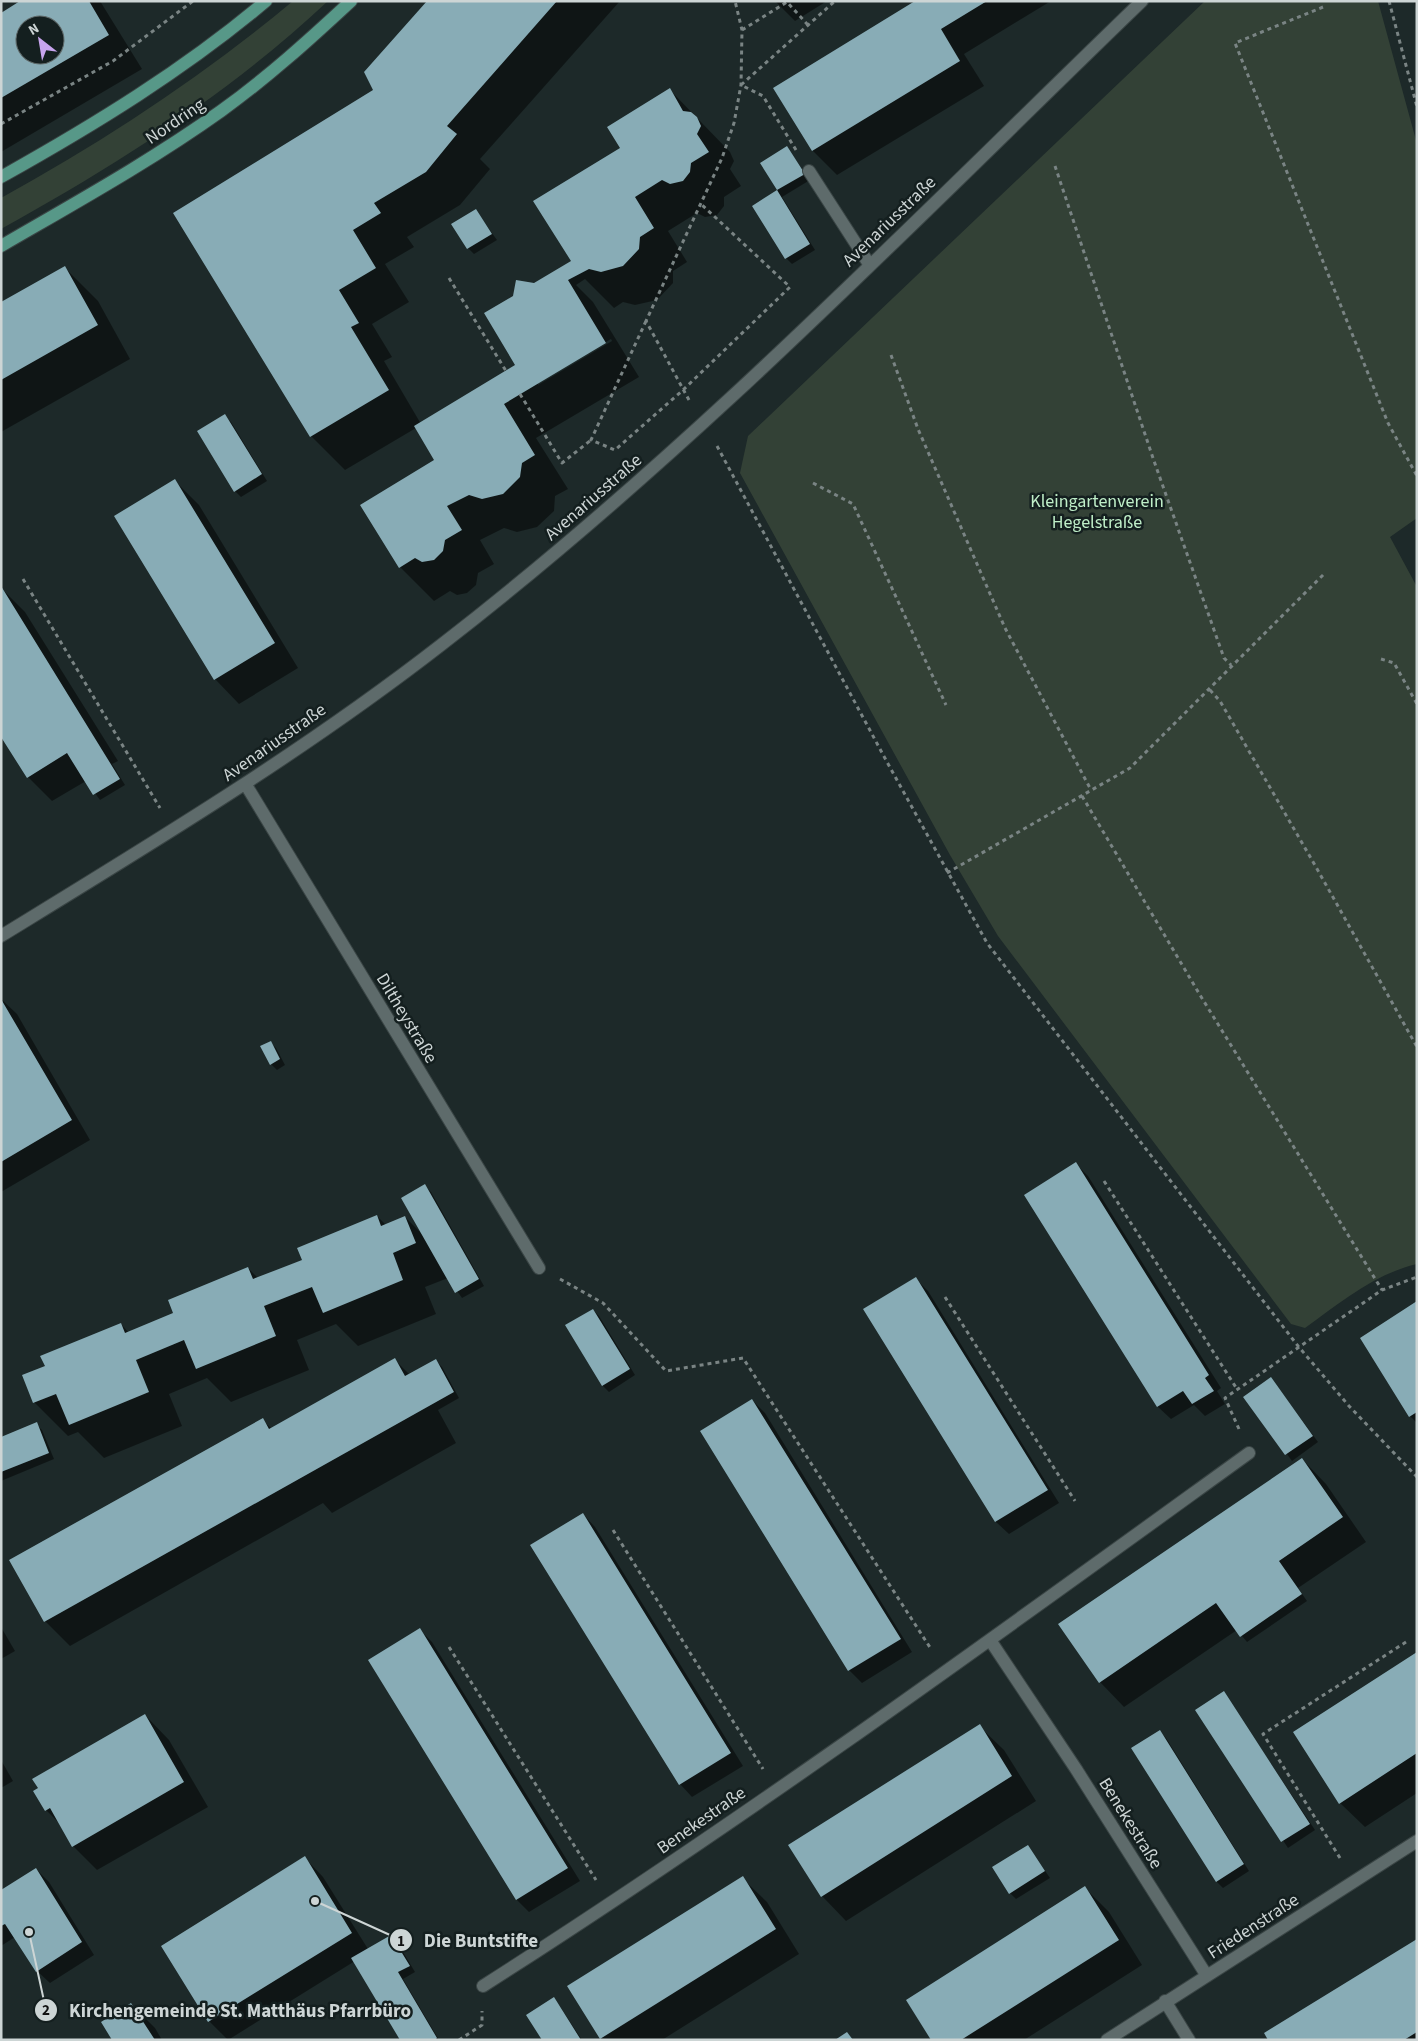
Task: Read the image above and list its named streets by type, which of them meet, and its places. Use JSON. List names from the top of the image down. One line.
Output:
{"streets":{"main road":["Nordring"],"street":["Avenariusstraße","Diltheystraße","Benekestraße","Friedenstraße"]},"crossings":[["Avenariusstraße","Diltheystraße"],["Benekestraße","Friedenstraße"]],"parks":["Kleingartenverein Hegelstraße"],"places":["Die Buntstifte","Kirchengemeinde St. Matthäus Pfarrbüro"],"north":"top left"}
